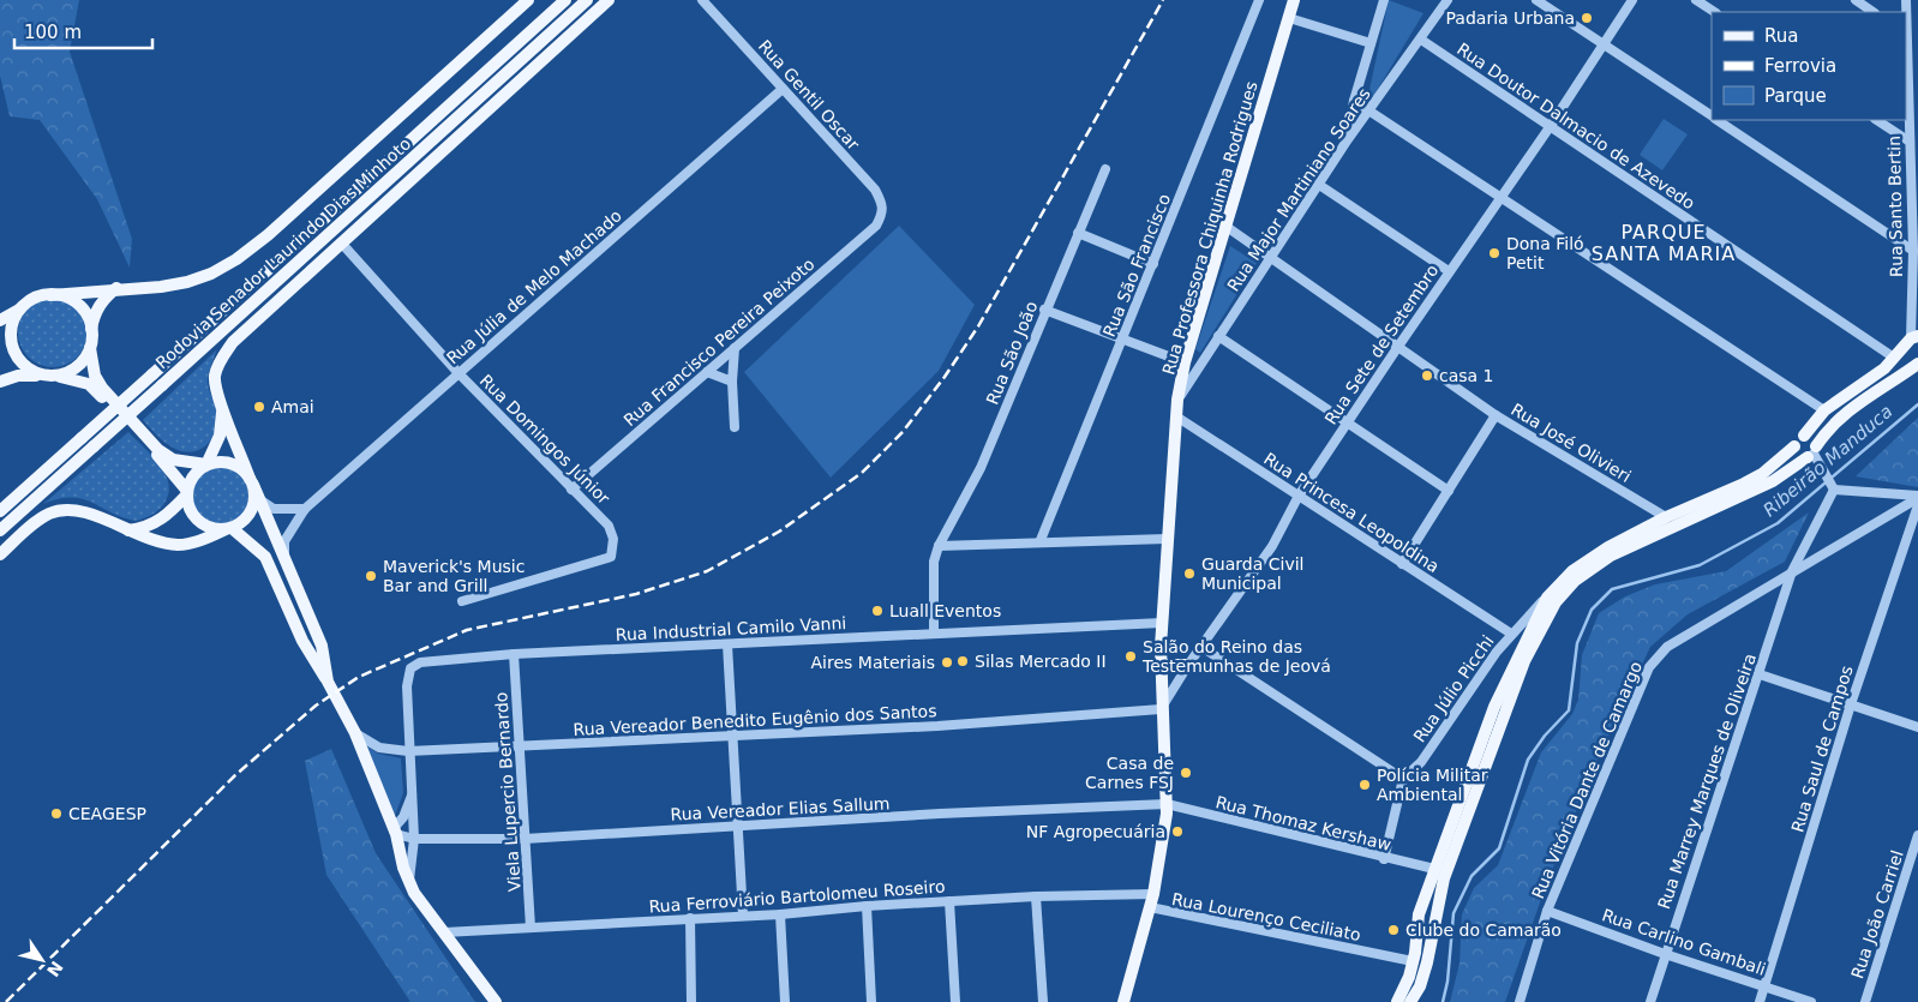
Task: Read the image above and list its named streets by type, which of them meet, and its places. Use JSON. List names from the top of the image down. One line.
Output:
{"streets":{"main road":["Rua Professora Chiquinha Rodrigues","Rodovia Senador Laurindo Dias Minhoto"],"street":["Rua Gentil Oscar","Rua Doutor Dalmacio de Azevedo","Rua Major Martiniano Soares","Rua Santo Bertin","Rua São Francisco","Rua Júlia de Melo Machado","Rua Francisco Pereira Peixoto","Rua Sete de Setembro","Rua São João","Rua Domingos Júnior","Rua José Olivieri","Rua Princesa Leopoldina","Rua Industrial Camilo Vanni","Rua Júlio Picchi","Rua Vereador Benedito Eugênio dos Santos","Rua Saul de Campos","Rua Vitória Dante de Camargo","Rua Marrey Marques de Oliveira","Viela Lupercio Bernardo","Rua Vereador Elias Sallum","Rua Thomaz Kershaw","Rua Ferroviário Bartolomeu Roseiro","Rua João Carriel","Rua Lourenço Ceciliato","Rua Carlino Gambali"]},"crossings":[["Rua Gentil Oscar","Rua Júlia de Melo Machado"],["Rua Gentil Oscar","Rua Francisco Pereira Peixoto"],["Rua Doutor Dalmacio de Azevedo","Rua Major Martiniano Soares"],["Rua Doutor Dalmacio de Azevedo","Rua Sete de Setembro"],["Rua Major Martiniano Soares","Rua Professora Chiquinha Rodrigues"],["Rua Major Martiniano Soares","Rua José Olivieri"],["Rua Professora Chiquinha Rodrigues","Rua Sete de Setembro"],["Rua Professora Chiquinha Rodrigues","Rua José Olivieri"],["Rua Professora Chiquinha Rodrigues","Rua Princesa Leopoldina"],["Rua Professora Chiquinha Rodrigues","Rua Industrial Camilo Vanni"],["Rua Professora Chiquinha Rodrigues","Rua Vereador Benedito Eugênio dos Santos"],["Rua Professora Chiquinha Rodrigues","Rua Vereador Elias Sallum"],["Rua Professora Chiquinha Rodrigues","Rua Thomaz Kershaw"],["Rua Professora Chiquinha Rodrigues","Rua Ferroviário Bartolomeu Roseiro"],["Rua Professora Chiquinha Rodrigues","Rua Lourenço Ceciliato"],["Rua Júlia de Melo Machado","Rua Domingos Júnior"],["Rua Francisco Pereira Peixoto","Rua Domingos Júnior"],["Rua Sete de Setembro","Rua José Olivieri"],["Rua Sete de Setembro","Rua Princesa Leopoldina"],["Rua Sete de Setembro","Rua Vereador Benedito Eugênio dos Santos"],["Rua São João","Rua Industrial Camilo Vanni"],["Rua Princesa Leopoldina","Rua Júlio Picchi"],["Rua Industrial Camilo Vanni","Rua Vereador Benedito Eugênio dos Santos"],["Rua Industrial Camilo Vanni","Viela Lupercio Bernardo"],["Rua Vereador Benedito Eugênio dos Santos","Viela Lupercio Bernardo"],["Rua Saul de Campos","Rua Carlino Gambali"],["Rua Vitória Dante de Camargo","Rua Marrey Marques de Oliveira"],["Rua Vitória Dante de Camargo","Rua Carlino Gambali"],["Rua Marrey Marques de Oliveira","Rua Carlino Gambali"],["Viela Lupercio Bernardo","Rua Vereador Elias Sallum"],["Viela Lupercio Bernardo","Rua Ferroviário Bartolomeu Roseiro"],["Rua Vereador Elias Sallum","Rua Thomaz Kershaw"]],"districts":["PARQUE SANTA MARIA"],"water":["Ribeirão Manduca"],"places":["Padaria Urbana","Dona Filó Petit","casa 1","Amai","Guarda Civil Municipal","Maverick's Music Bar and Grill","Luall Eventos","Salão do Reino das Testemunhas de Jeová","Silas Mercado II","Aires Materiais","Casa de Carnes FSJ","Polícia Militar Ambiental","CEAGESP","NF Agropecuária","Clube do Camarão"],"legend":["Rua","Ferrovia","Parque"],"scale_bar":"100 m","north":"bottom right"}
